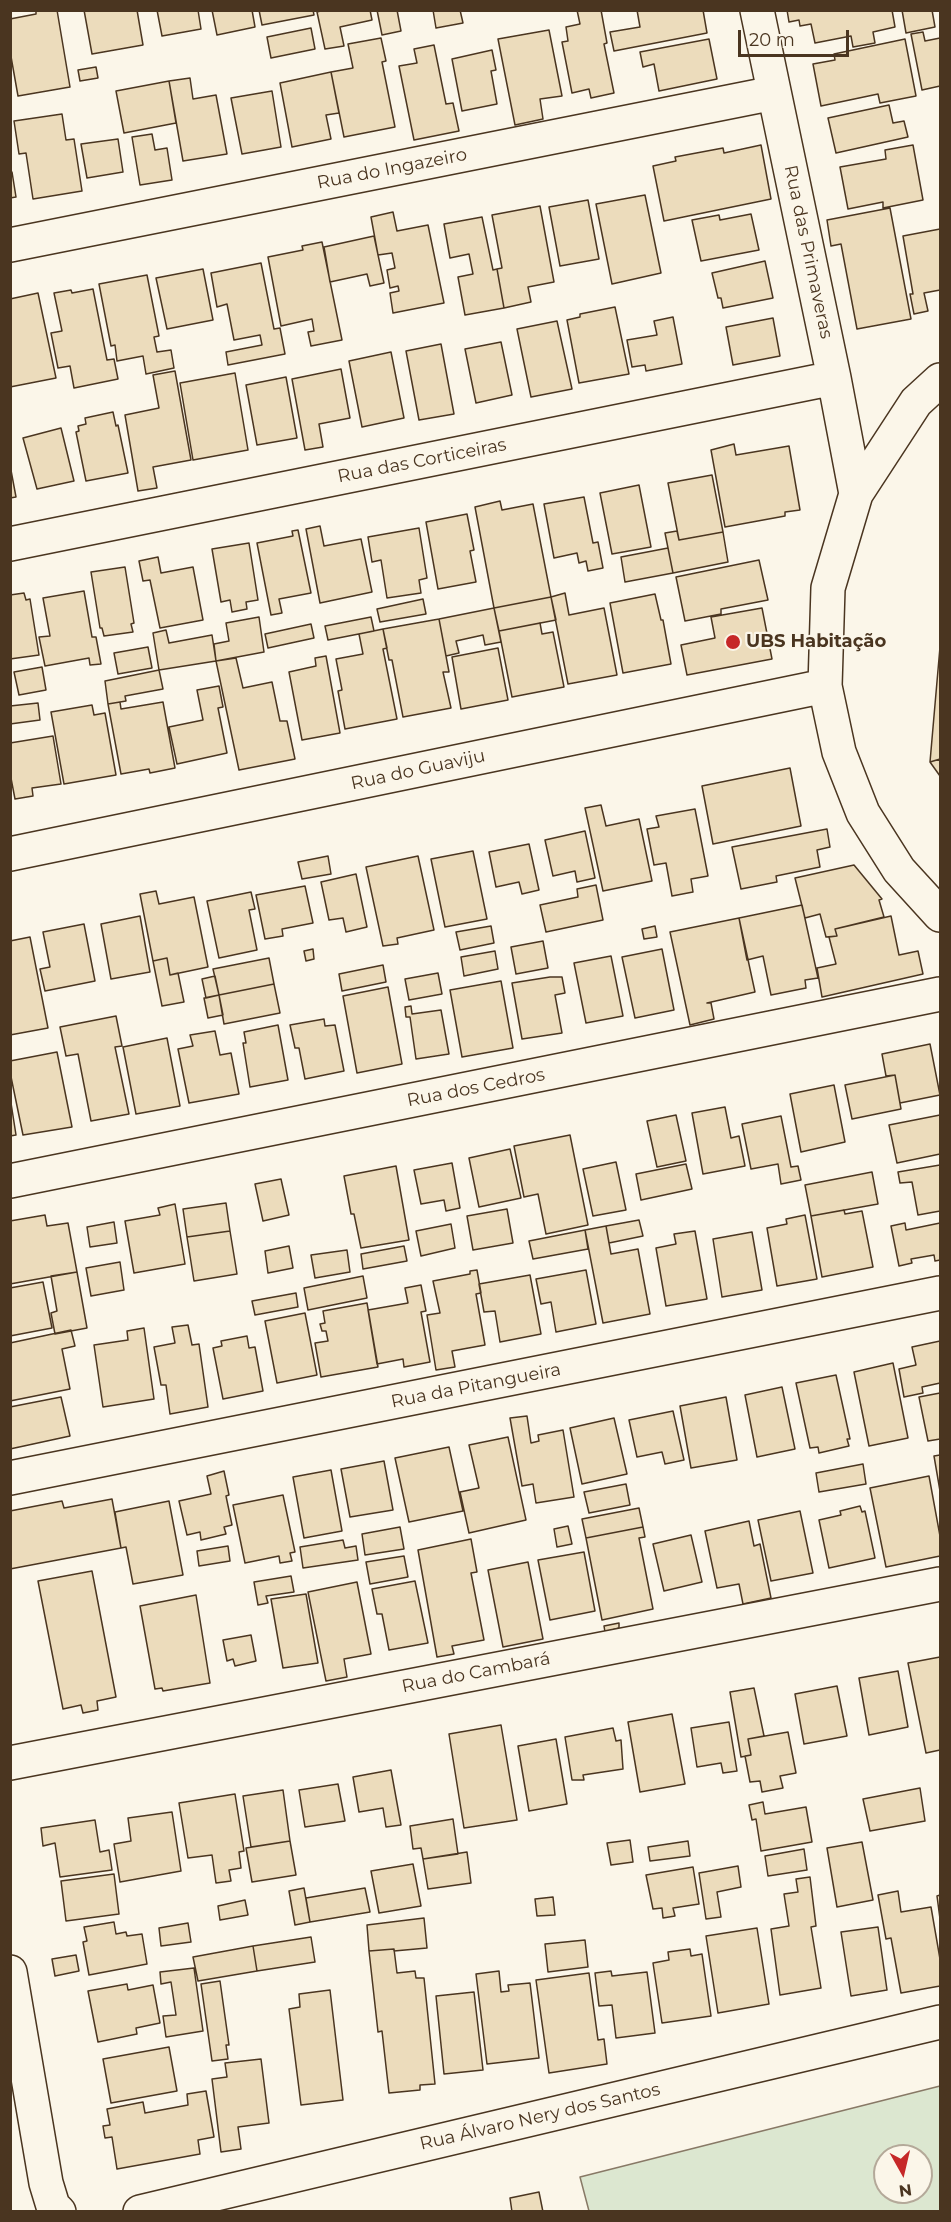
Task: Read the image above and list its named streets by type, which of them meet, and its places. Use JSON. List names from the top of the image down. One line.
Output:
{"streets":{"street":["Rua do Ingazeiro","Rua das Primaveras","Rua das Corticeiras","Rua do Guaviju","Rua dos Cedros","Rua da Pitangueira","Rua do Cambará","Rua Álvaro Nery dos Santos"]},"crossings":[["Rua do Ingazeiro","Rua das Primaveras"],["Rua das Primaveras","Rua das Corticeiras"]],"places":["UBS Habitação"],"scale_bar":"20 m","north":"bottom"}
